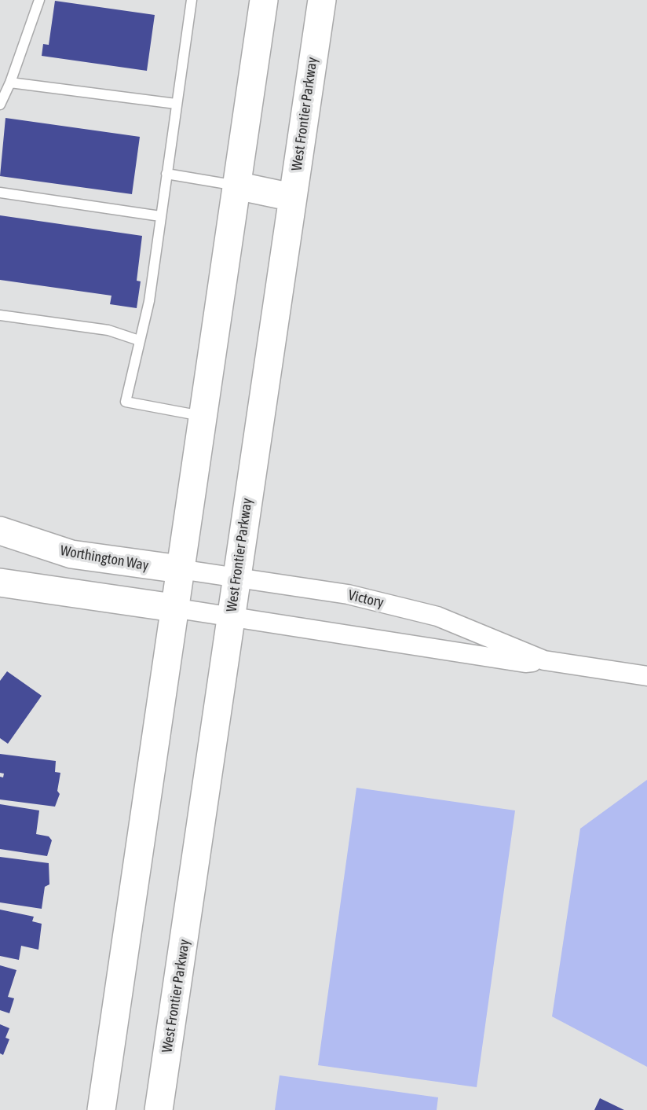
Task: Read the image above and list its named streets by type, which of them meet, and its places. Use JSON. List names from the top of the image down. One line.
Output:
{"streets":{"street":["West Frontier Parkway","Worthington Way","Victory"]},"crossings":[["West Frontier Parkway","Victory"],["Worthington Way","Victory"]]}
